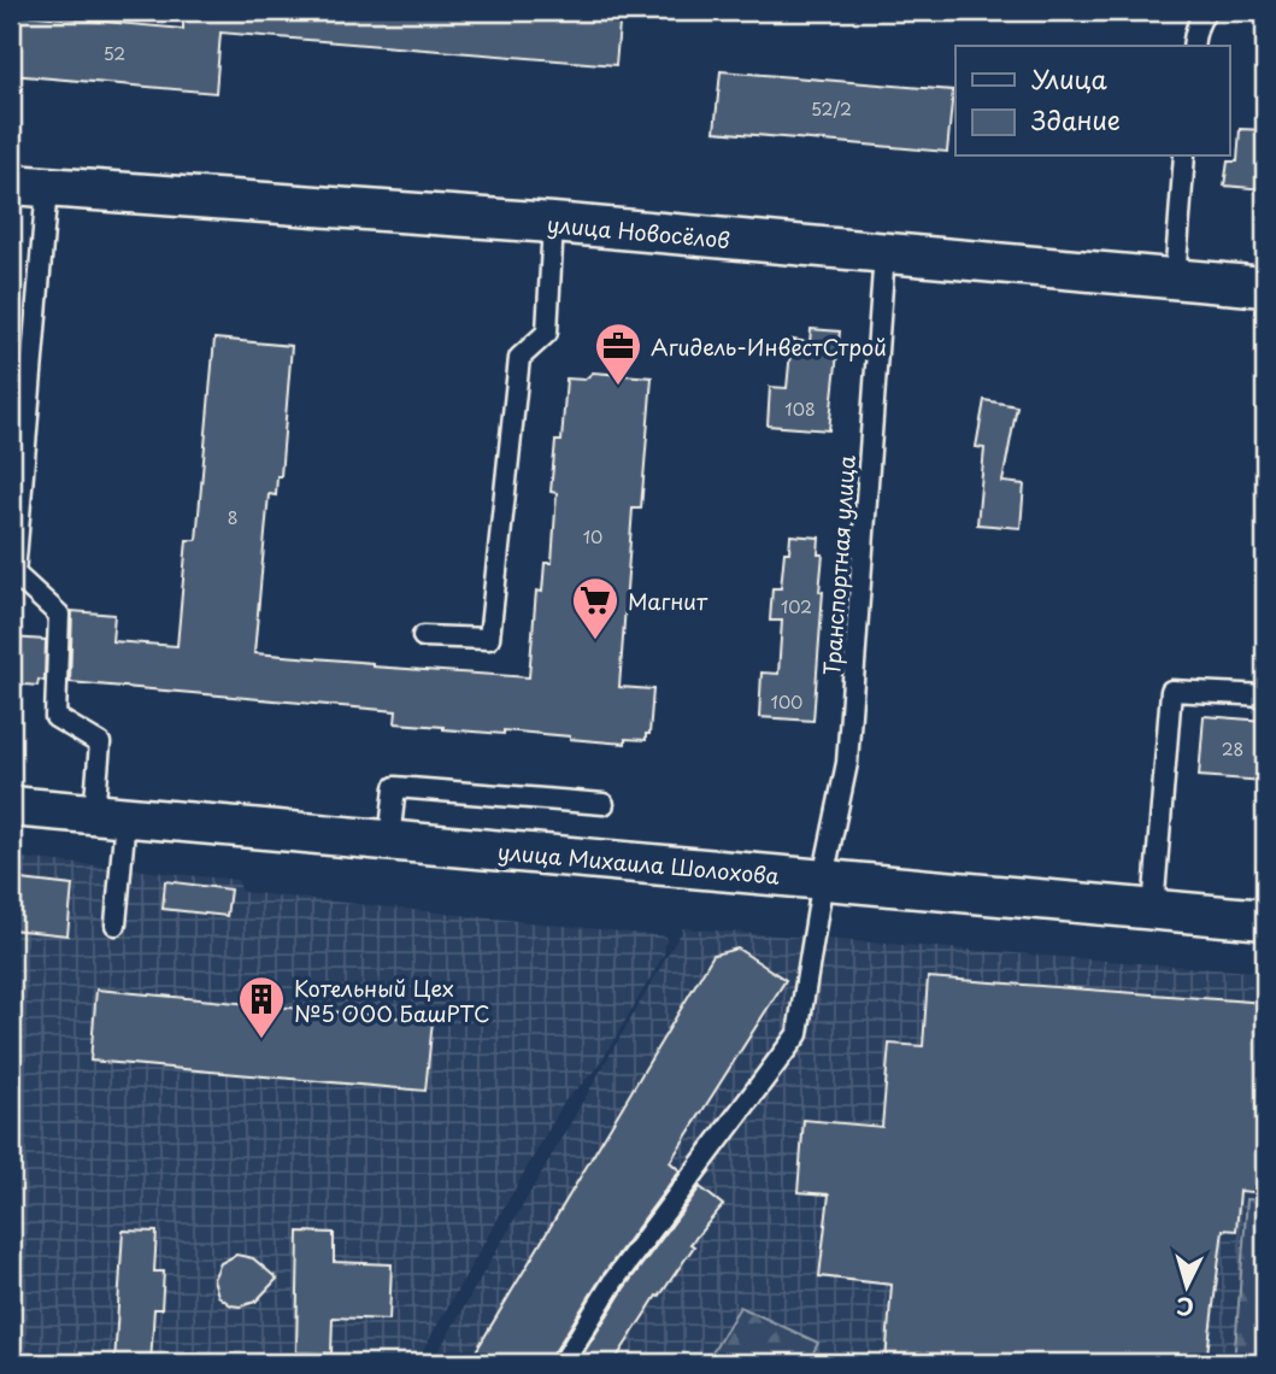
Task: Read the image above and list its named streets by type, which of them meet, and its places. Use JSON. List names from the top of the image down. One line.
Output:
{"streets":{"street":["улица Новосёлов","улица Михаила Шолохова"],"lane":["Транспортная улица"]},"crossings":[["улица Новосёлов","Транспортная улица"],["Транспортная улица","улица Михаила Шолохова"]],"places":{"office":["Агидель-ИнвестСтрой"],"supermarket":["Магнит"],"building":["Котельный Цех №5 ООО БашРТС"]},"house_numbers":["52","52/2","108","8","10","102","100","28"],"legend":["Улица","Здание"],"north":"bottom"}
